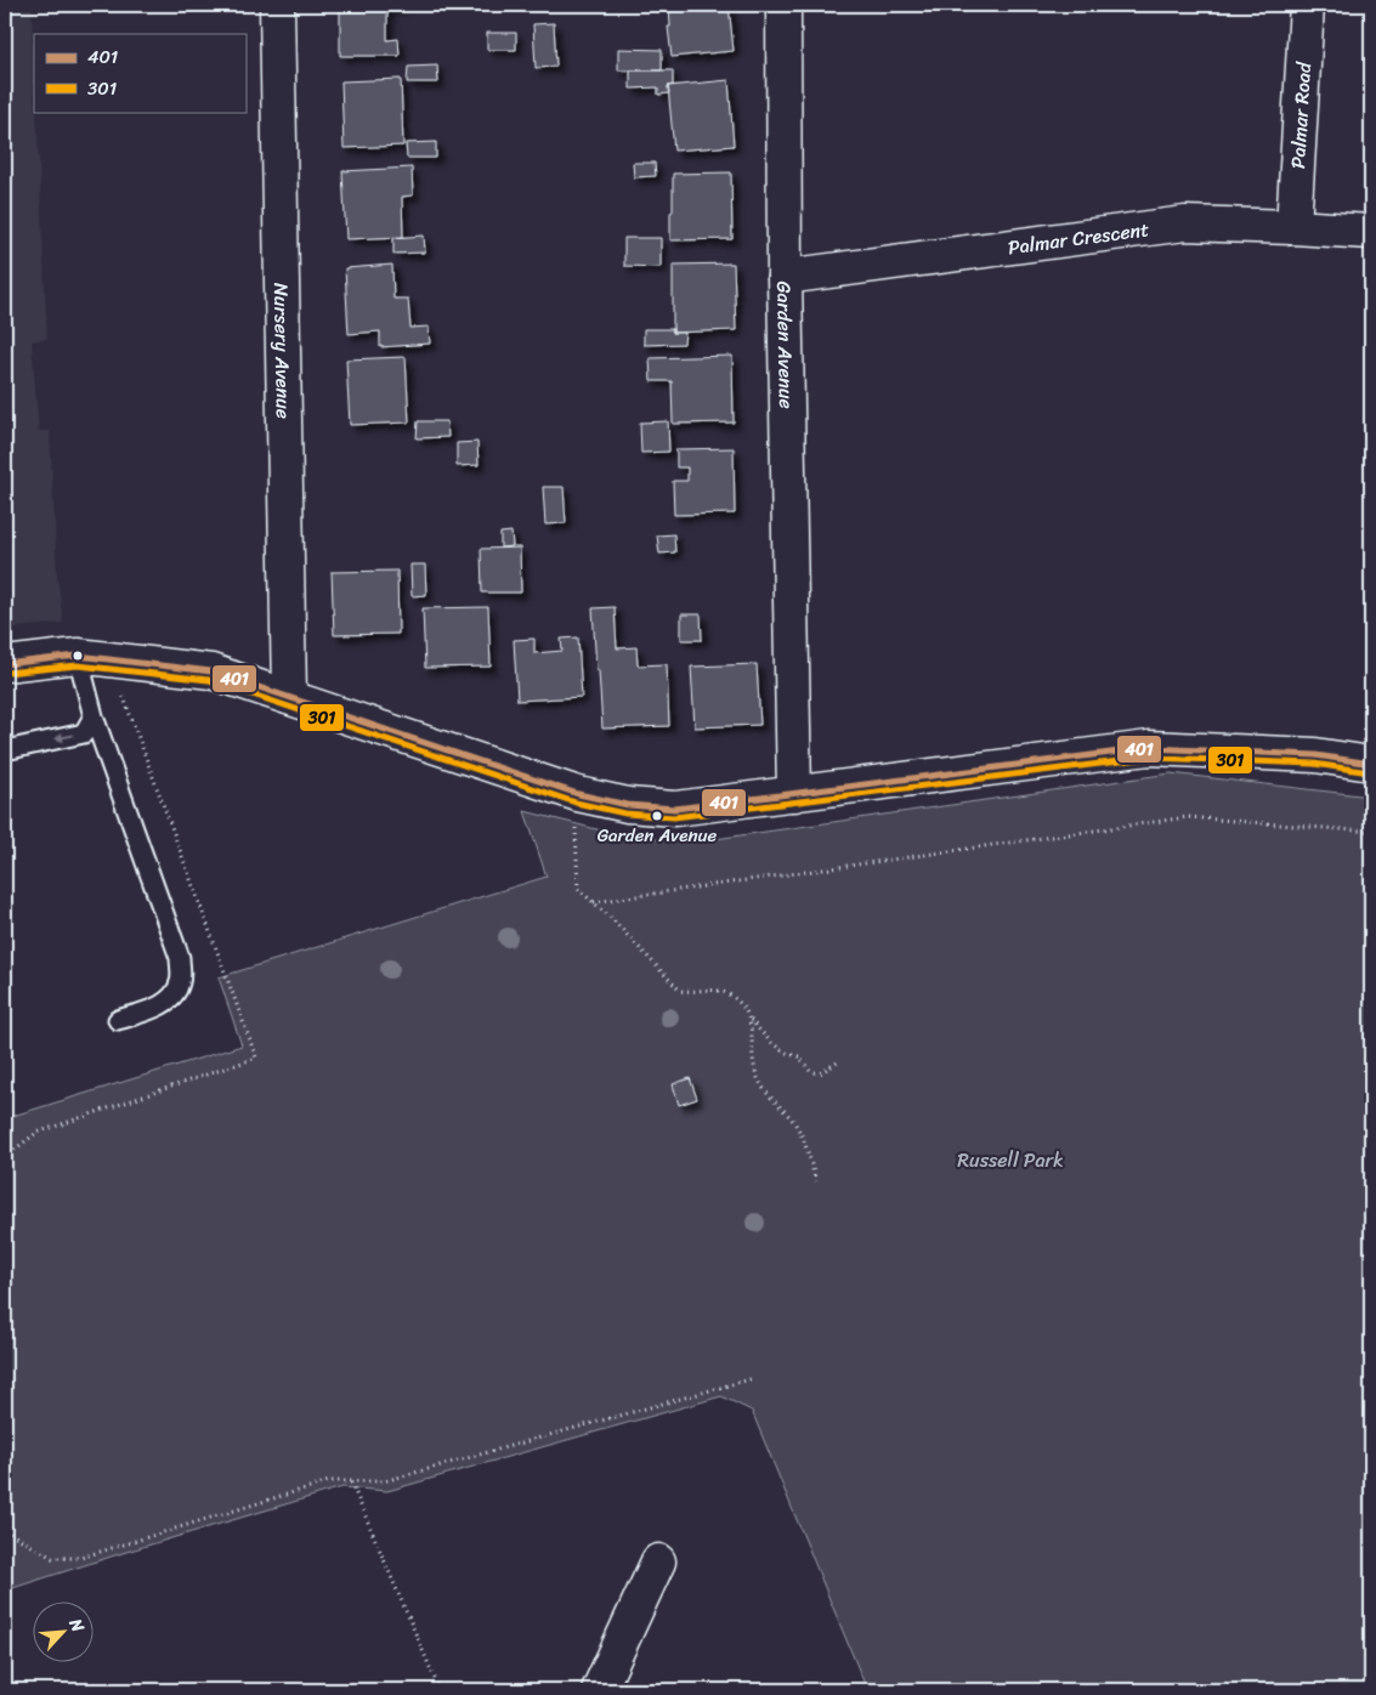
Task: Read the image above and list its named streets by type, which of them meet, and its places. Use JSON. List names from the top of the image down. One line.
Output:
{"streets":{"street":["Palmar Road","Palmar Crescent","Garden Avenue","Nursery Avenue"]},"crossings":[["Palmar Road","Palmar Crescent"],["Palmar Crescent","Garden Avenue"]],"parks":["Russell Park"],"places":["Garden Avenue"],"lines":["transit line 401","transit line 301"],"legend":["401","301"],"north":"top right"}
